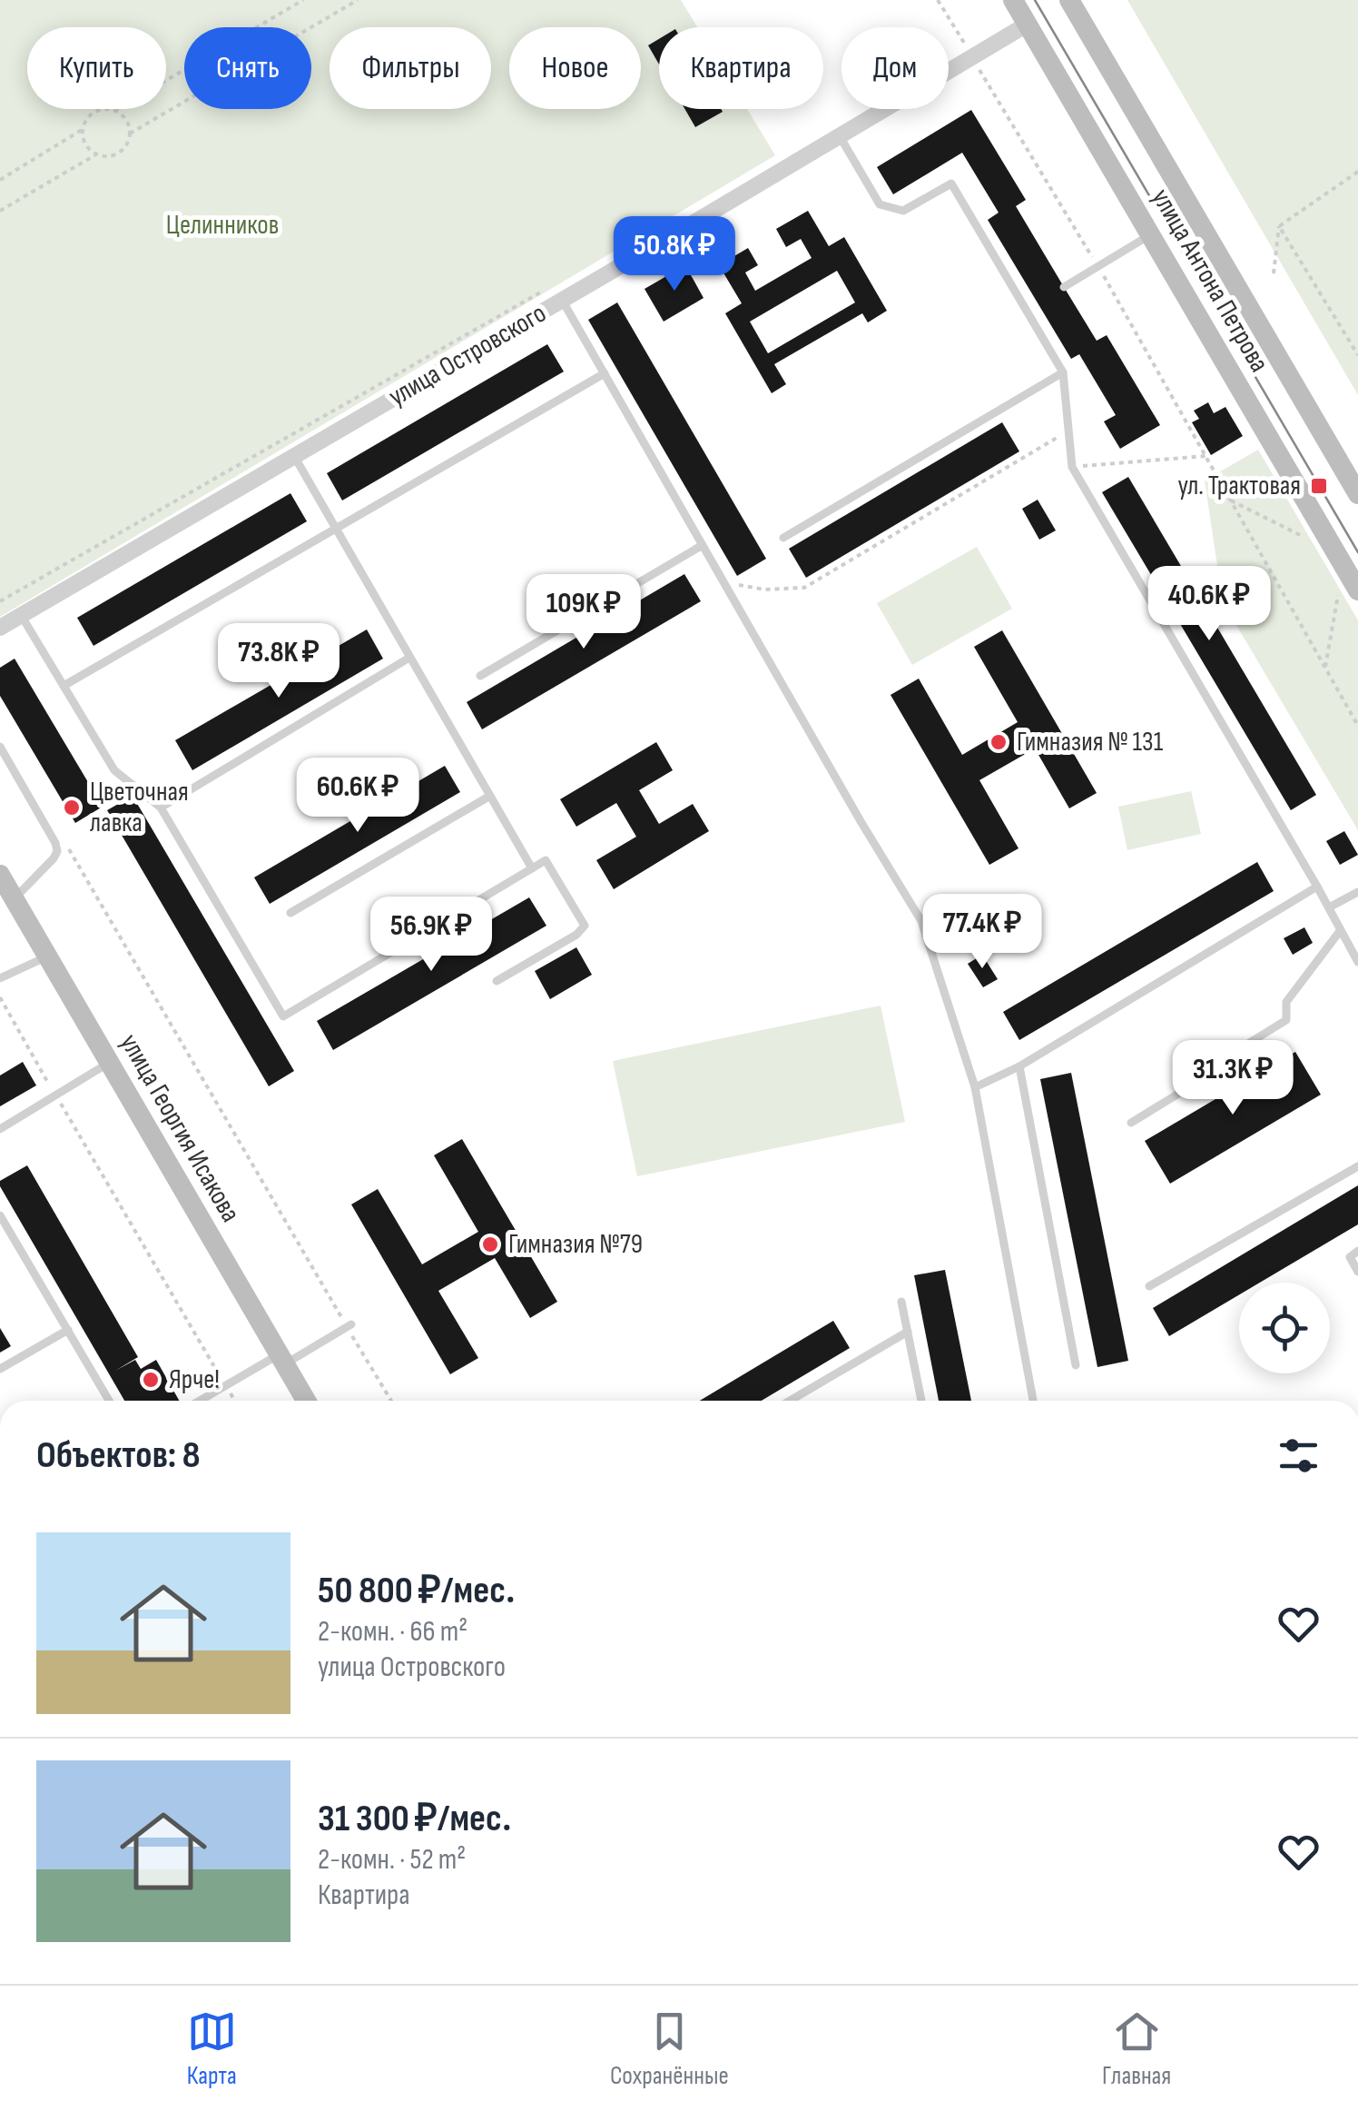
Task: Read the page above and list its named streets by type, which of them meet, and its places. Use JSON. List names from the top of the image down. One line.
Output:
{"streets":{"main road":["улица Антона Петрова","улица Георгия Исакова"],"street":["улица Островского"]},"crossings":[["улица Антона Петрова","улица Островского"]],"parks":["Целинников"],"places":{"transit":["ул. Трактовая"],"other":["Гимназия № 131","Цветочная лавка","Гимназия №79","Ярче!"]},"page":{"chip":["Купить","Снять","Фильтры","Новое","Квартира","Дом"],"price":["50.8K ₽","40.6K ₽","109K ₽","73.8K ₽","60.6K ₽","77.4K ₽","56.9K ₽","31.3K ₽"],"heading":"Объектов: 8","list":[{"name":"50 800 ₽/мес.","note":"2-комн. · 66 m² · улица Островского"},{"name":"31 300 ₽/мес.","note":"2-комн. · 52 m² · Квартира"}],"tabs":["Карта","Сохранённые","Главная"]}}
